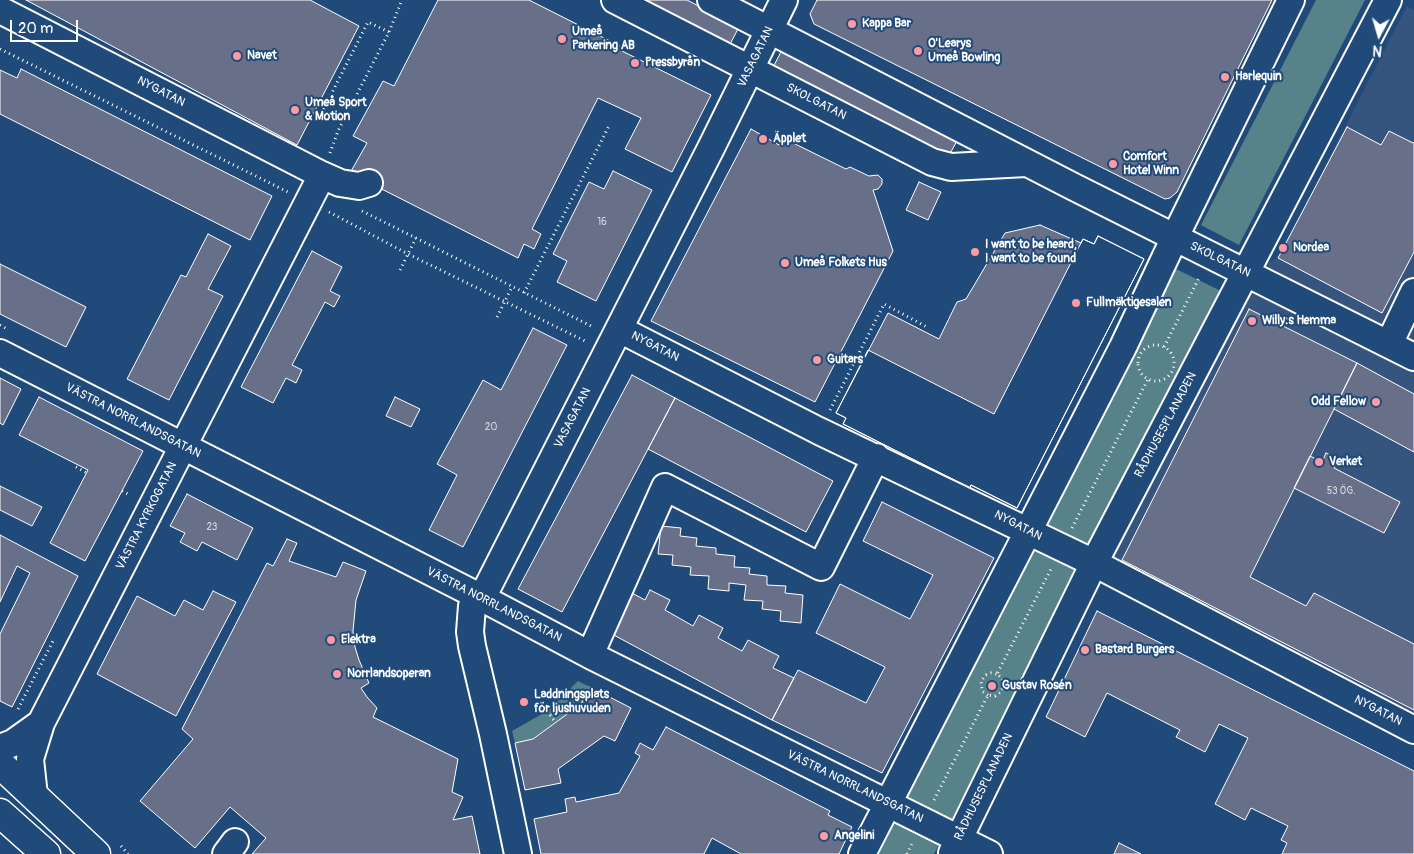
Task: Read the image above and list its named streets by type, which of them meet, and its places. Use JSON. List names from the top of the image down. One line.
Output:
{"streets":{"street":["VASAGATAN","NYGATAN","SKOLGATAN","VÄSTRA NORRLANDSGATAN","RÅDHUSESPLANADEN","VÄSTRA KYRKOGATAN"]},"crossings":[["VASAGATAN","NYGATAN"],["VASAGATAN","SKOLGATAN"],["VASAGATAN","VÄSTRA NORRLANDSGATAN"],["NYGATAN","RÅDHUSESPLANADEN"],["NYGATAN","VÄSTRA KYRKOGATAN"],["SKOLGATAN","RÅDHUSESPLANADEN"],["VÄSTRA NORRLANDSGATAN","RÅDHUSESPLANADEN"],["VÄSTRA NORRLANDSGATAN","VÄSTRA KYRKOGATAN"]],"places":["Kappa Bar","Umeå Parkering AB","O'Learys Umeå Bowling","Navet","Pressbyrån","Harlequin","Umeå Sport & Motion","Äpplet","Comfort Hotel Winn","Nordea","I want to be heard, I want to be found","Umeå Folkets Hus","Fullmäktigesalen","Willy:s Hemma","Guitars","Odd Fellow","Verket","Elektra","Bastard Burgers","Norrlandsoperan","Gustav Rosén","Laddningsplats för ljushuvuden","Angelini"],"house_numbers":["16","20","53 ÖG.","23"],"scale_bar":"20 m","north":"bottom"}
